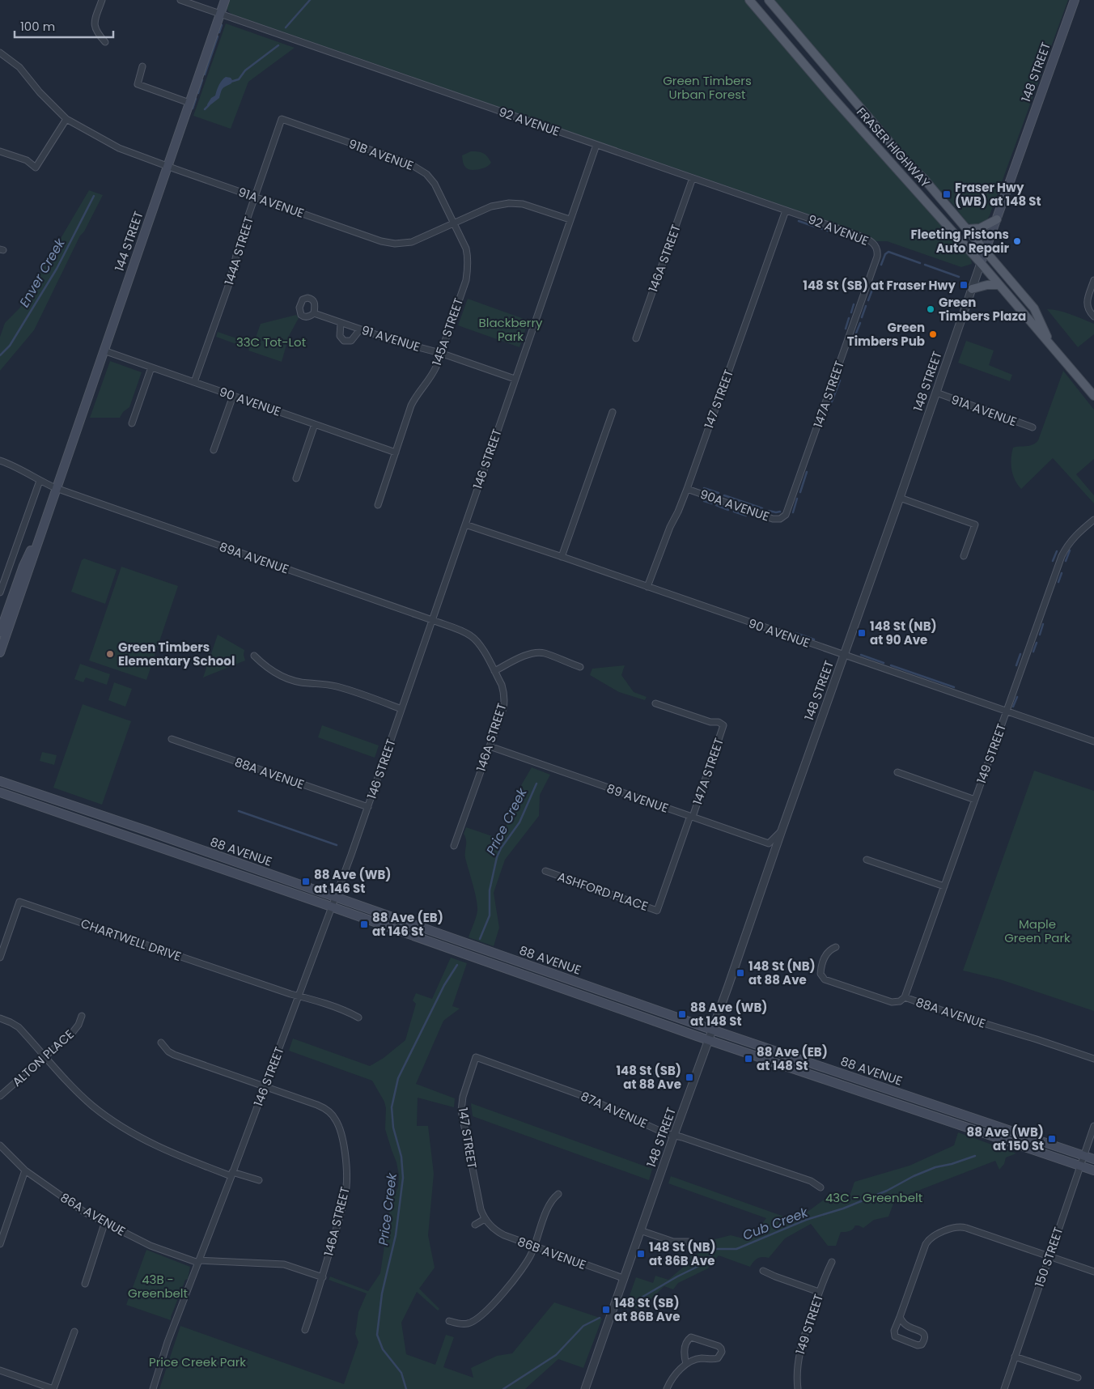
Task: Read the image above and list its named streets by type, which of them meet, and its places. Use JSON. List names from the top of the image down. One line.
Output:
{"streets":{"main road":["148 STREET","FRASER HIGHWAY","144 STREET","88 AVENUE"],"street":["92 AVENUE","91B AVENUE","91A AVENUE","144A STREET","146A STREET","145A STREET","91 AVENUE","147A STREET","147 STREET","90 AVENUE","146 STREET","90A AVENUE","89A AVENUE","149 STREET","88A AVENUE","89 AVENUE","ASHFORD PLACE","CHARTWELL DRIVE","ALTON PLACE","87A AVENUE","86A AVENUE","86B AVENUE","150 STREET"]},"crossings":[["148 STREET","FRASER HIGHWAY"],["148 STREET","91A AVENUE"],["148 STREET","90 AVENUE"],["148 STREET","89 AVENUE"],["148 STREET","88 AVENUE"],["148 STREET","87A AVENUE"],["148 STREET","86B AVENUE"],["92 AVENUE","144 STREET"],["92 AVENUE","146A STREET"],["92 AVENUE","147A STREET"],["92 AVENUE","147 STREET"],["92 AVENUE","146 STREET"],["91B AVENUE","91A AVENUE"],["91B AVENUE","144A STREET"],["91B AVENUE","145A STREET"],["91A AVENUE","144 STREET"],["91A AVENUE","144A STREET"],["91A AVENUE","145A STREET"],["91A AVENUE","146 STREET"],["144 STREET","90 AVENUE"],["144 STREET","89A AVENUE"],["144A STREET","90 AVENUE"],["146A STREET","146 STREET"],["146A STREET","89A AVENUE"],["146A STREET","89 AVENUE"],["146A STREET","86A AVENUE"],["145A STREET","91 AVENUE"],["145A STREET","90 AVENUE"],["91 AVENUE","146 STREET"],["147A STREET","90A AVENUE"],["147A STREET","89 AVENUE"],["147A STREET","ASHFORD PLACE"],["147 STREET","90 AVENUE"],["147 STREET","90A AVENUE"],["147 STREET","87A AVENUE"],["147 STREET","86B AVENUE"],["90 AVENUE","146 STREET"],["90 AVENUE","149 STREET"],["146 STREET","89A AVENUE"],["146 STREET","88A AVENUE"],["146 STREET","88 AVENUE"],["146 STREET","CHARTWELL DRIVE"],["146 STREET","86A AVENUE"],["149 STREET","88A AVENUE"],["89 AVENUE","ASHFORD PLACE"],["88 AVENUE","150 STREET"]],"water":["Enver Creek","Price Creek","Cub Creek"],"parks":["Green Timbers Urban Forest","Blackberry Park","33C Tot-Lot","Maple Green Park","43C - Greenbelt","43B - Greenbelt","Price Creek Park"],"places":{"transit":["Fraser Hwy (WB) at 148 St","148 St (SB) at Fraser Hwy","148 St (NB) at 90 Ave","88 Ave (WB) at 146 St","88 Ave (EB) at 146 St","148 St (NB) at 88 Ave","88 Ave (WB) at 148 St","88 Ave (EB) at 148 St","148 St (SB) at 88 Ave","88 Ave (WB) at 150 St","148 St (NB) at 86B Ave","148 St (SB) at 86B Ave"],"other":["Fleeting Pistons Auto Repair","Green Timbers Plaza","Green Timbers Pub","Green Timbers Elementary School"]},"scale_bar":"100 m"}
